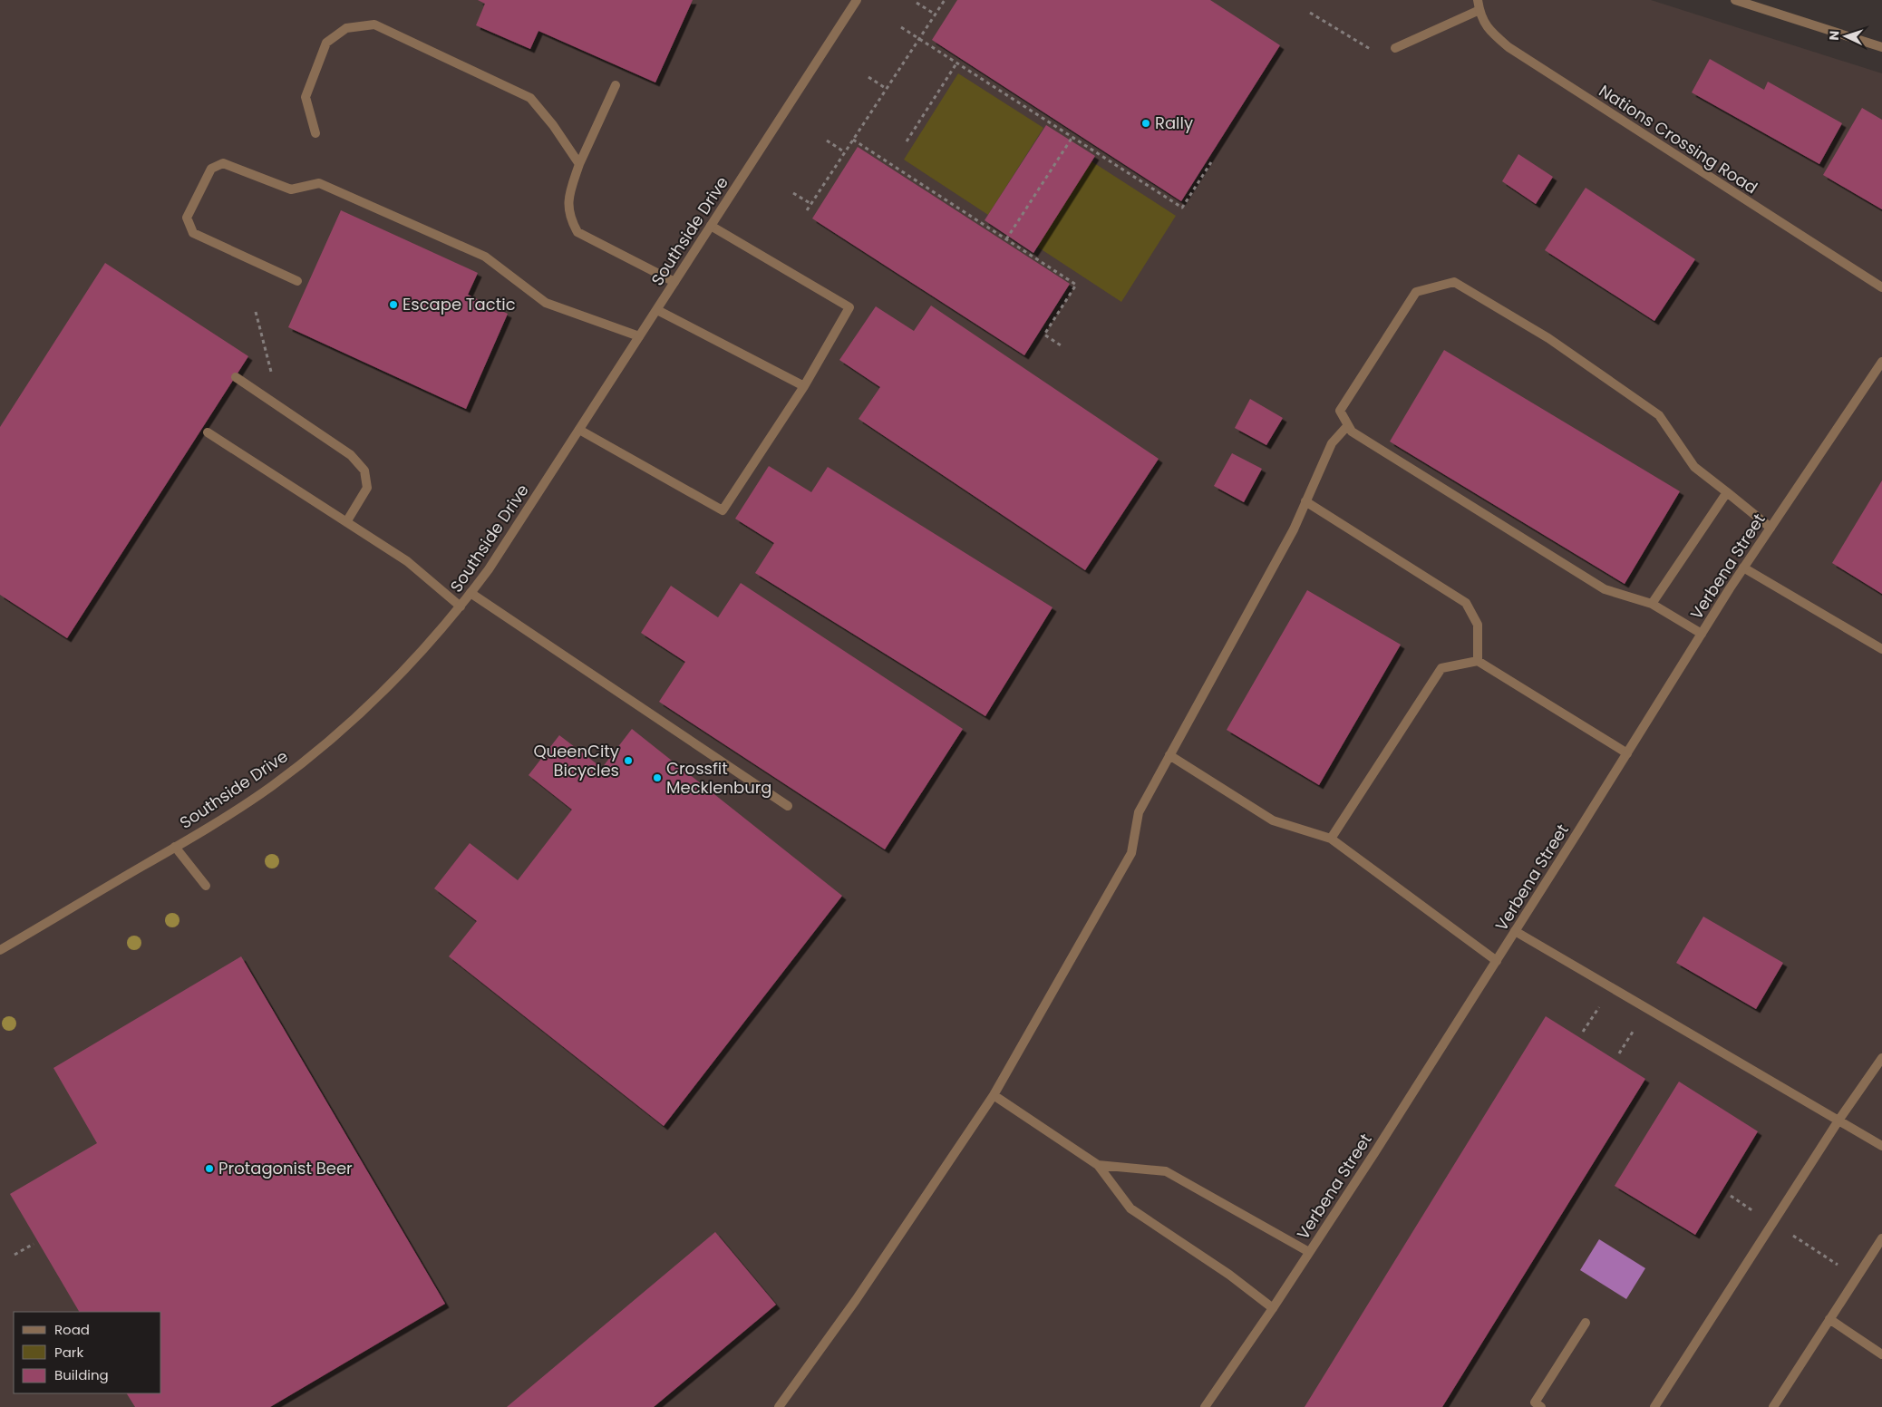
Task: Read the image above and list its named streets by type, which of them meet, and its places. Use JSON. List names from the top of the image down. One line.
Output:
{"streets":{"street":["Nations Crossing Road","Southside Drive","Verbena Street"]},"places":["Rally","Escape Tactic","QueenCity Bicycles","Crossfit Mecklenburg","Protagonist Beer"],"legend":["Road","Park","Building"],"north":"left"}
